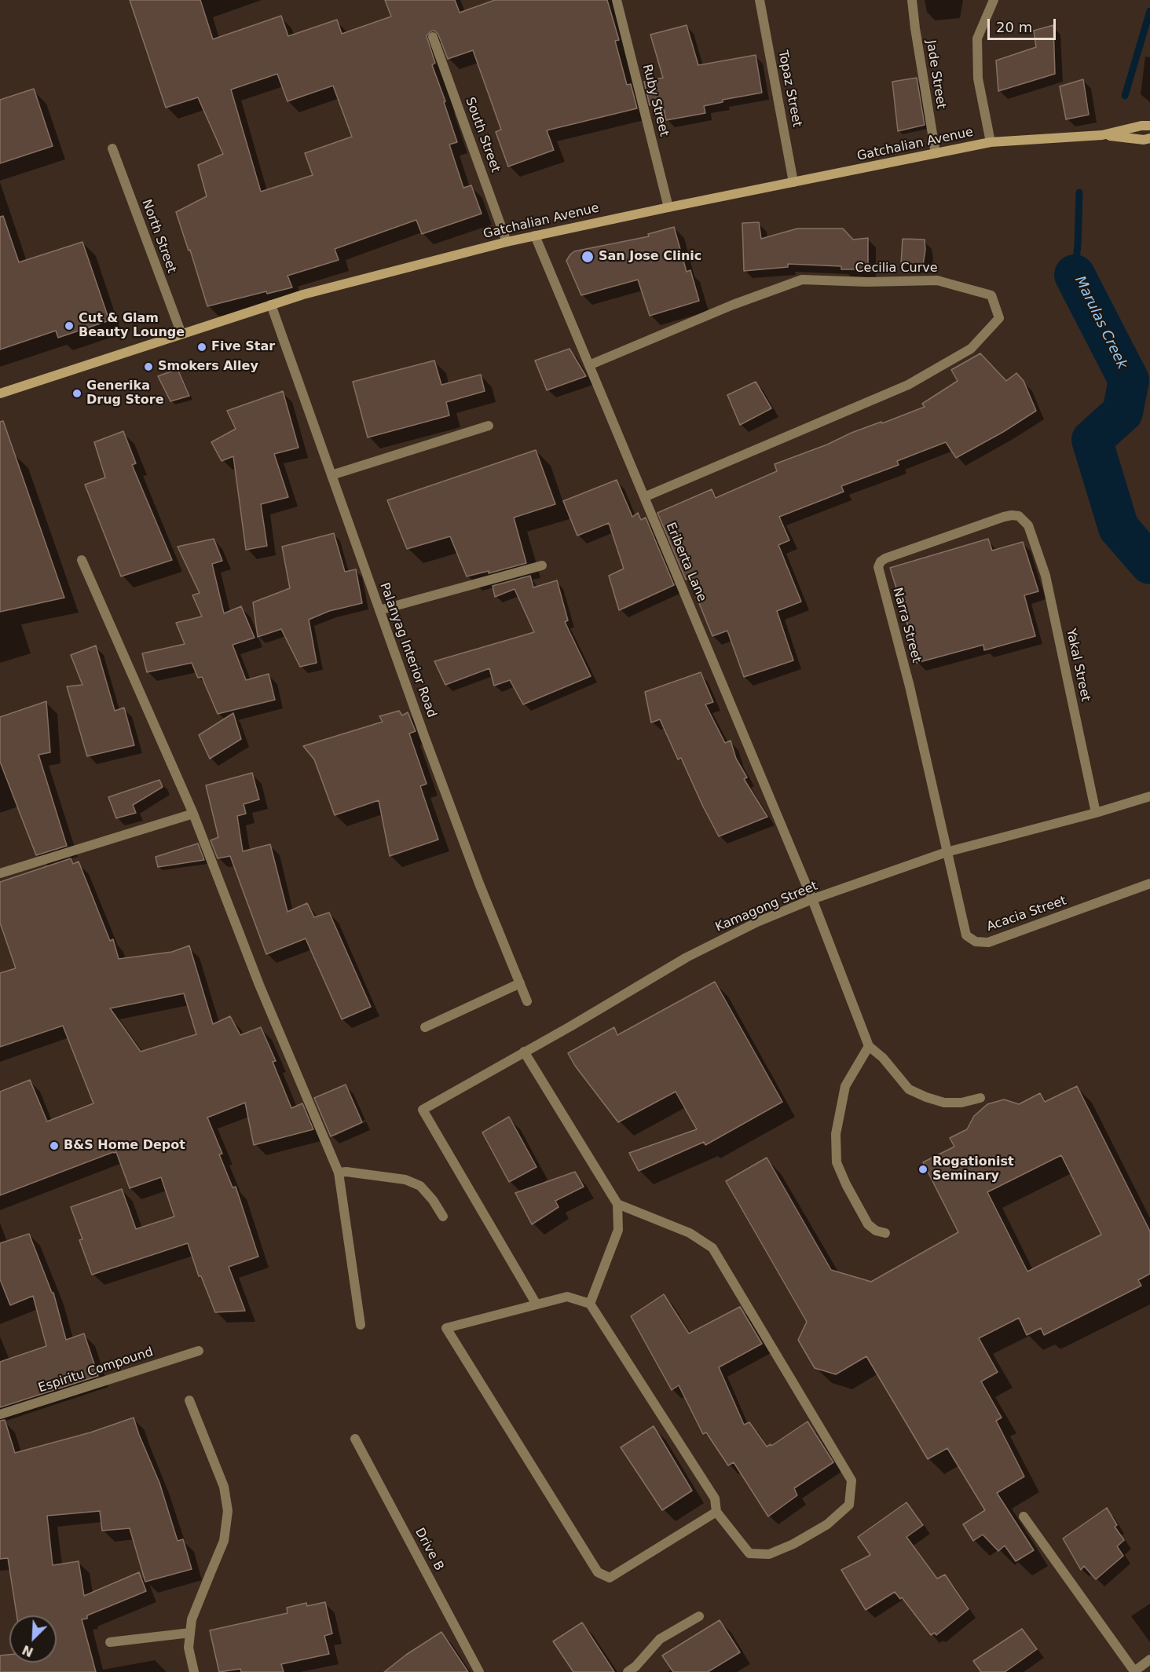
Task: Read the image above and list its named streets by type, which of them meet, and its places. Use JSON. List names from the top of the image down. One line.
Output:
{"streets":{"street":["Jade Street","Topaz Street","Ruby Street","South Street","Gatchalian Avenue","North Street","Cecilia Curve","Eriberta Lane","Narra Street","Palanyag Interior Road","Yakal Street","Kamagong Street","Acacia Street","Espiritu Compound","Drive B"]},"crossings":[["Jade Street","Gatchalian Avenue"],["Topaz Street","Gatchalian Avenue"],["Ruby Street","Gatchalian Avenue"],["South Street","Gatchalian Avenue"],["Gatchalian Avenue","North Street"],["Gatchalian Avenue","Eriberta Lane"],["Gatchalian Avenue","Palanyag Interior Road"],["Cecilia Curve","Eriberta Lane"],["Eriberta Lane","Kamagong Street"],["Narra Street","Yakal Street"],["Narra Street","Kamagong Street"],["Narra Street","Acacia Street"],["Yakal Street","Kamagong Street"],["Kamagong Street","Acacia Street"]],"water":["Marulas Creek"],"places":["San Jose Clinic","Cut & Glam Beauty Lounge","Five Star","Smokers Alley","Generika Drug Store","B&S Home Depot","Rogationist Seminary"],"scale_bar":"20 m","north":"bottom left"}
